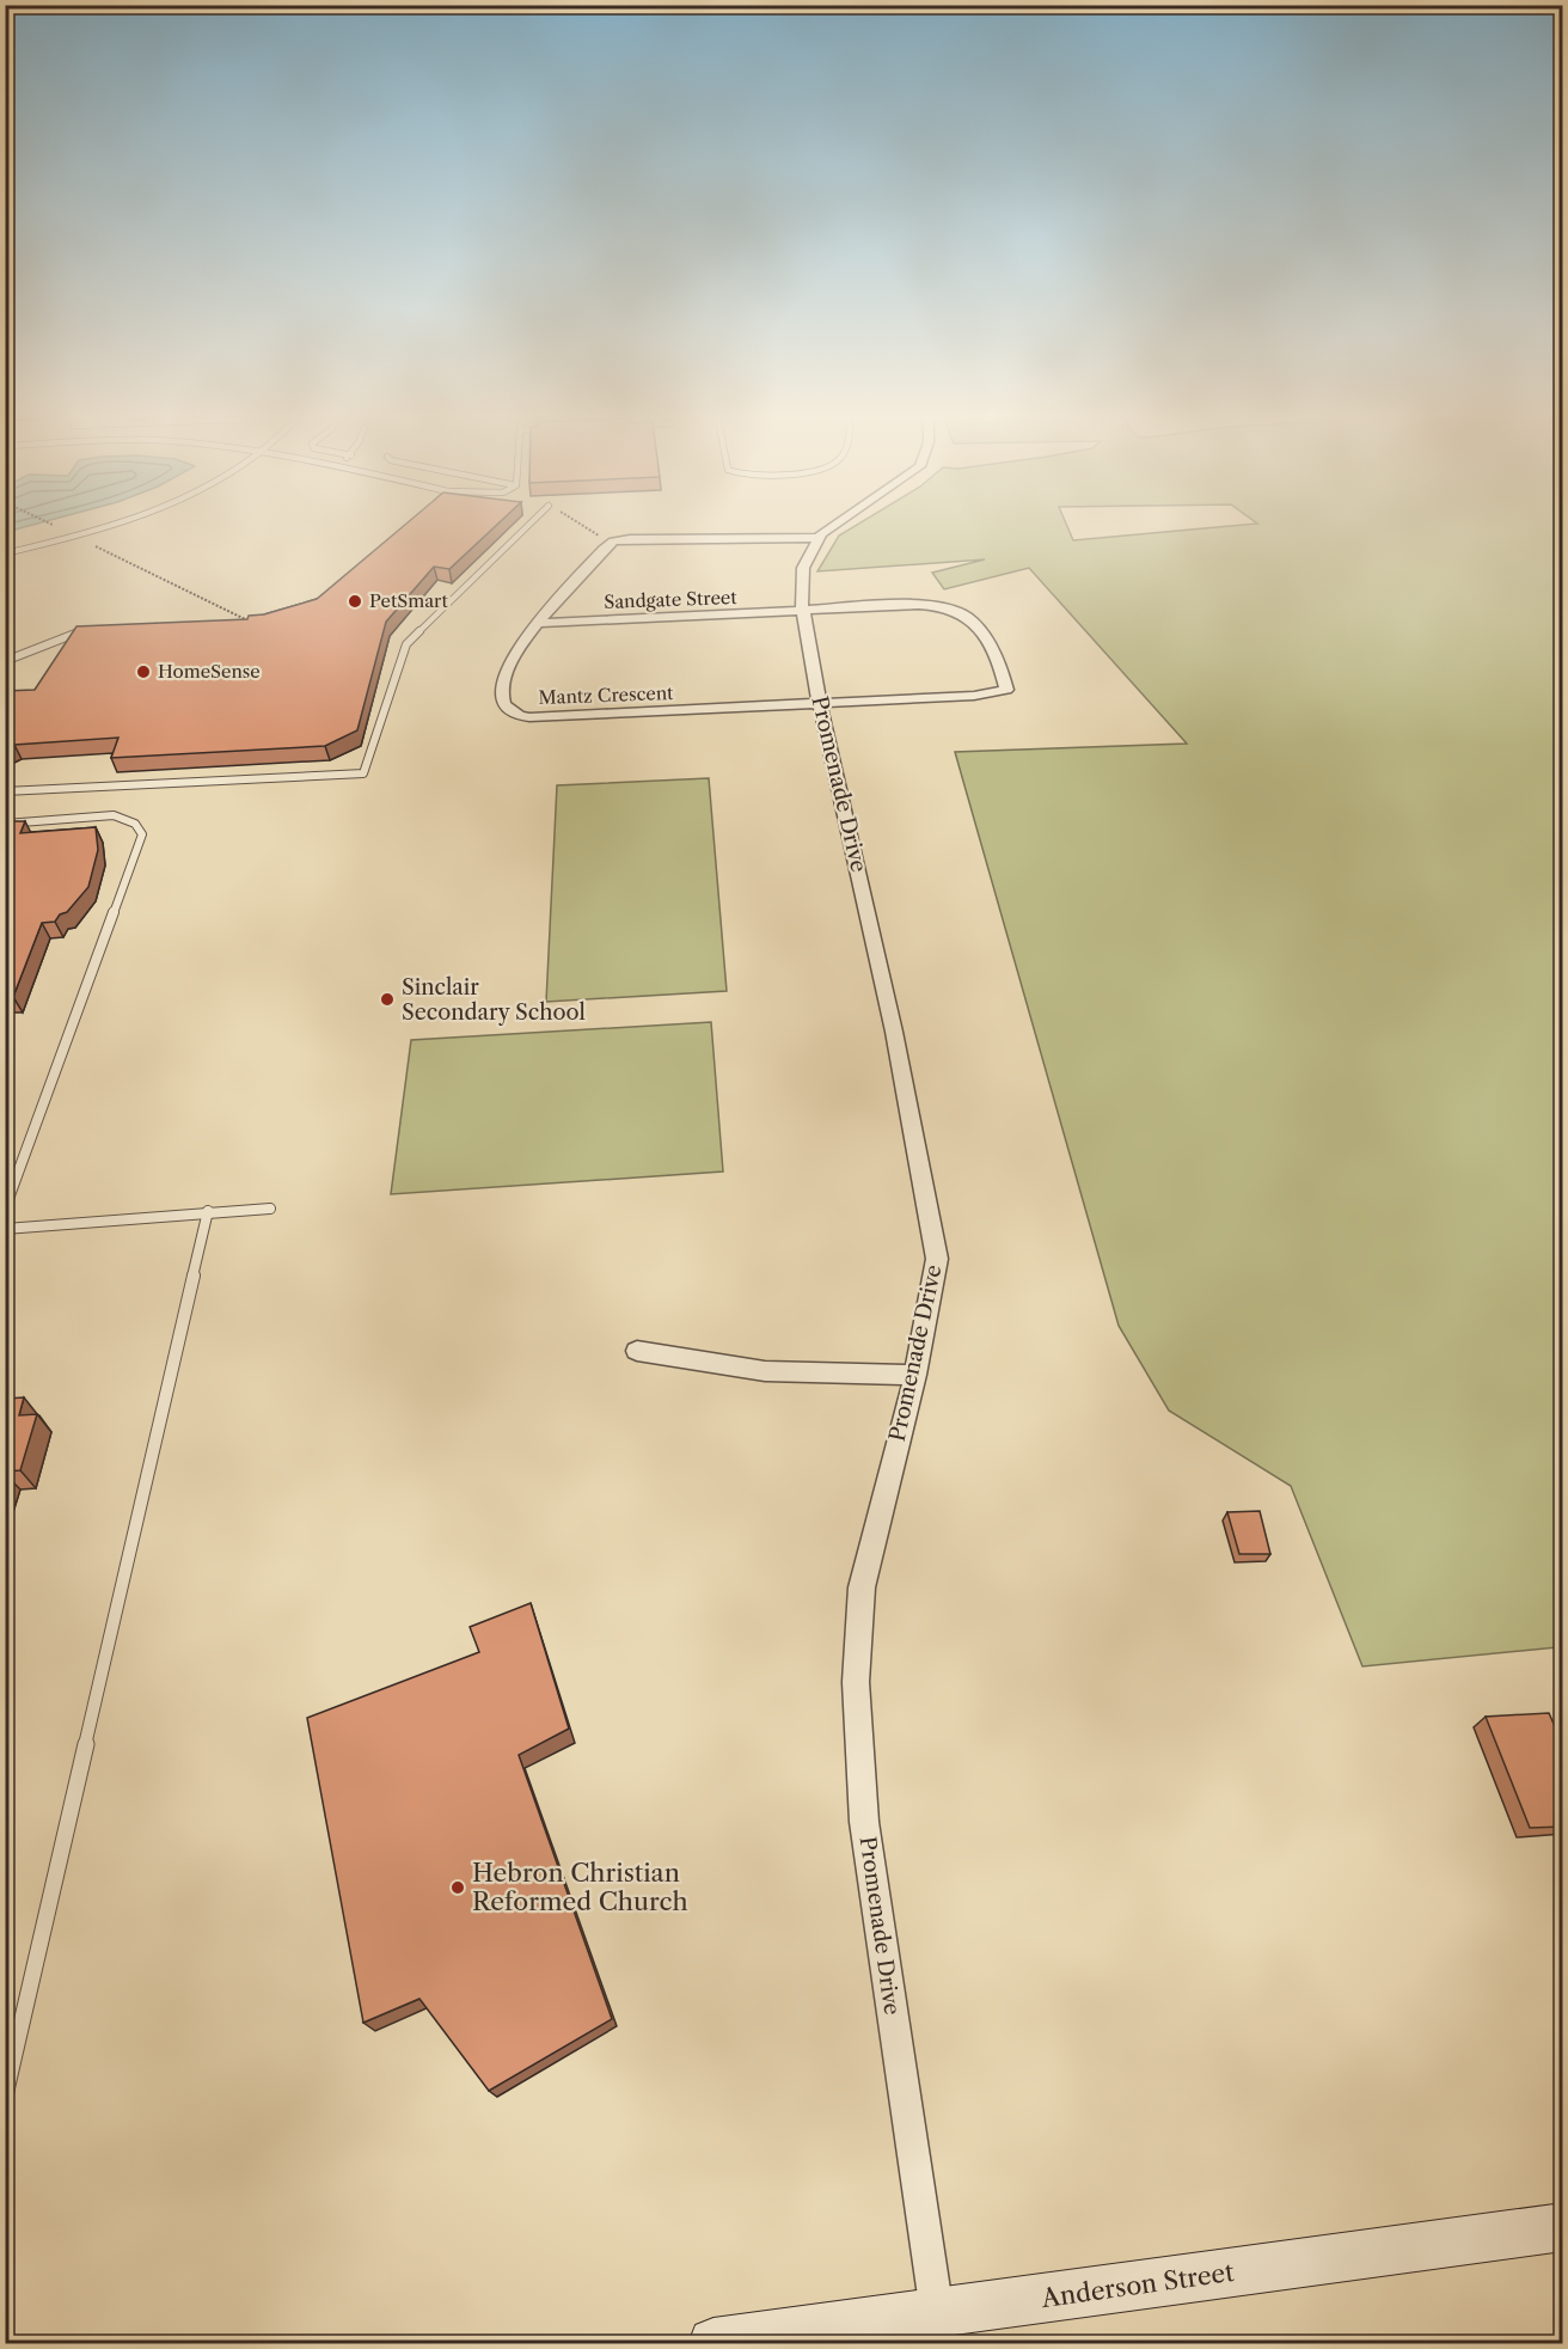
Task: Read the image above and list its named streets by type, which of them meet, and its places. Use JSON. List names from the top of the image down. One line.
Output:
{"streets":{"street":["Sandgate Street","Mantz Crescent","Promenade Drive","Anderson Street"]},"crossings":[["Sandgate Street","Mantz Crescent"],["Sandgate Street","Promenade Drive"],["Mantz Crescent","Promenade Drive"],["Promenade Drive","Anderson Street"]],"places":["PetSmart","HomeSense","Sinclair Secondary School","Hebron Christian Reformed Church"]}
